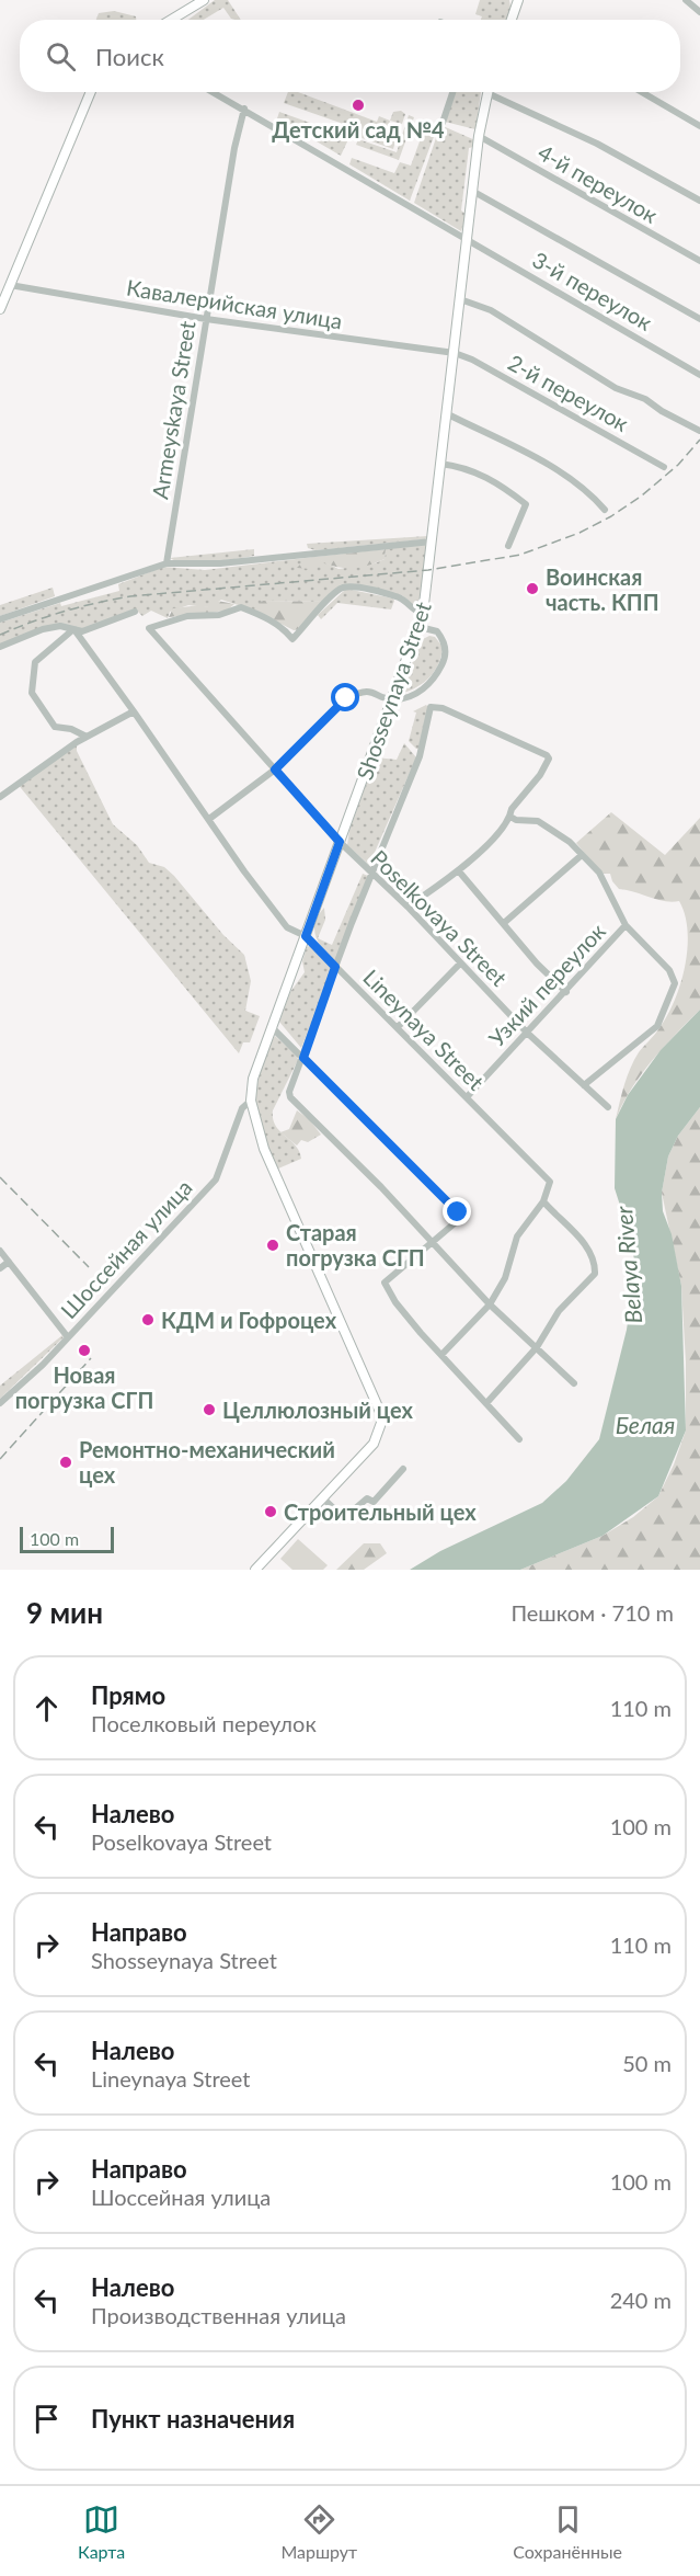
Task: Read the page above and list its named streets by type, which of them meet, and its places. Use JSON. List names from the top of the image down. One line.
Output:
{"streets":{"main road":["Shosseynaya Street"],"street":["4-й переулок","3-й переулок","Кавалерийская улица","2-й переулок","Armeyskaya Street","Poselkovaya Street","Узкий переулок","Lineynaya Street","Шоссейная улица"]},"crossings":[["4-й переулок","Shosseynaya Street"],["3-й переулок","Armeyskaya Street"],["3-й переулок","Shosseynaya Street"],["Кавалерийская улица","2-й переулок"],["Кавалерийская улица","Armeyskaya Street"],["Кавалерийская улица","Shosseynaya Street"],["2-й переулок","Shosseynaya Street"],["Shosseynaya Street","Poselkovaya Street"],["Shosseynaya Street","Lineynaya Street"],["Shosseynaya Street","Шоссейная улица"],["Poselkovaya Street","Узкий переулок"],["Узкий переулок","Lineynaya Street"]],"water":["Belaya River","Белая"],"places":["Детский сад №4","Воинская часть. КПП","Старая погрузка СГП","КДМ и Гофроцех","Новая погрузка СГП","Целлюлозный цех","Ремонтно-механический цех","Строительный цех"],"scale_bar":"100 m","page":{"search":"Поиск","scale":"100 m","heading":["9 мин","Пешком · 710 m"],"list":[["Прямо","Поселковый переулок","110 m"],["Налево","Poselkovaya Street","100 m"],["Направо","Shosseynaya Street","110 m"],["Налево","Lineynaya Street","50 m"],["Направо","Шоссейная улица","100 m"],["Налево","Производственная улица","240 m"],"Пункт назначения"],"nav":["Карта","Маршрут","Сохранённые"]}}
